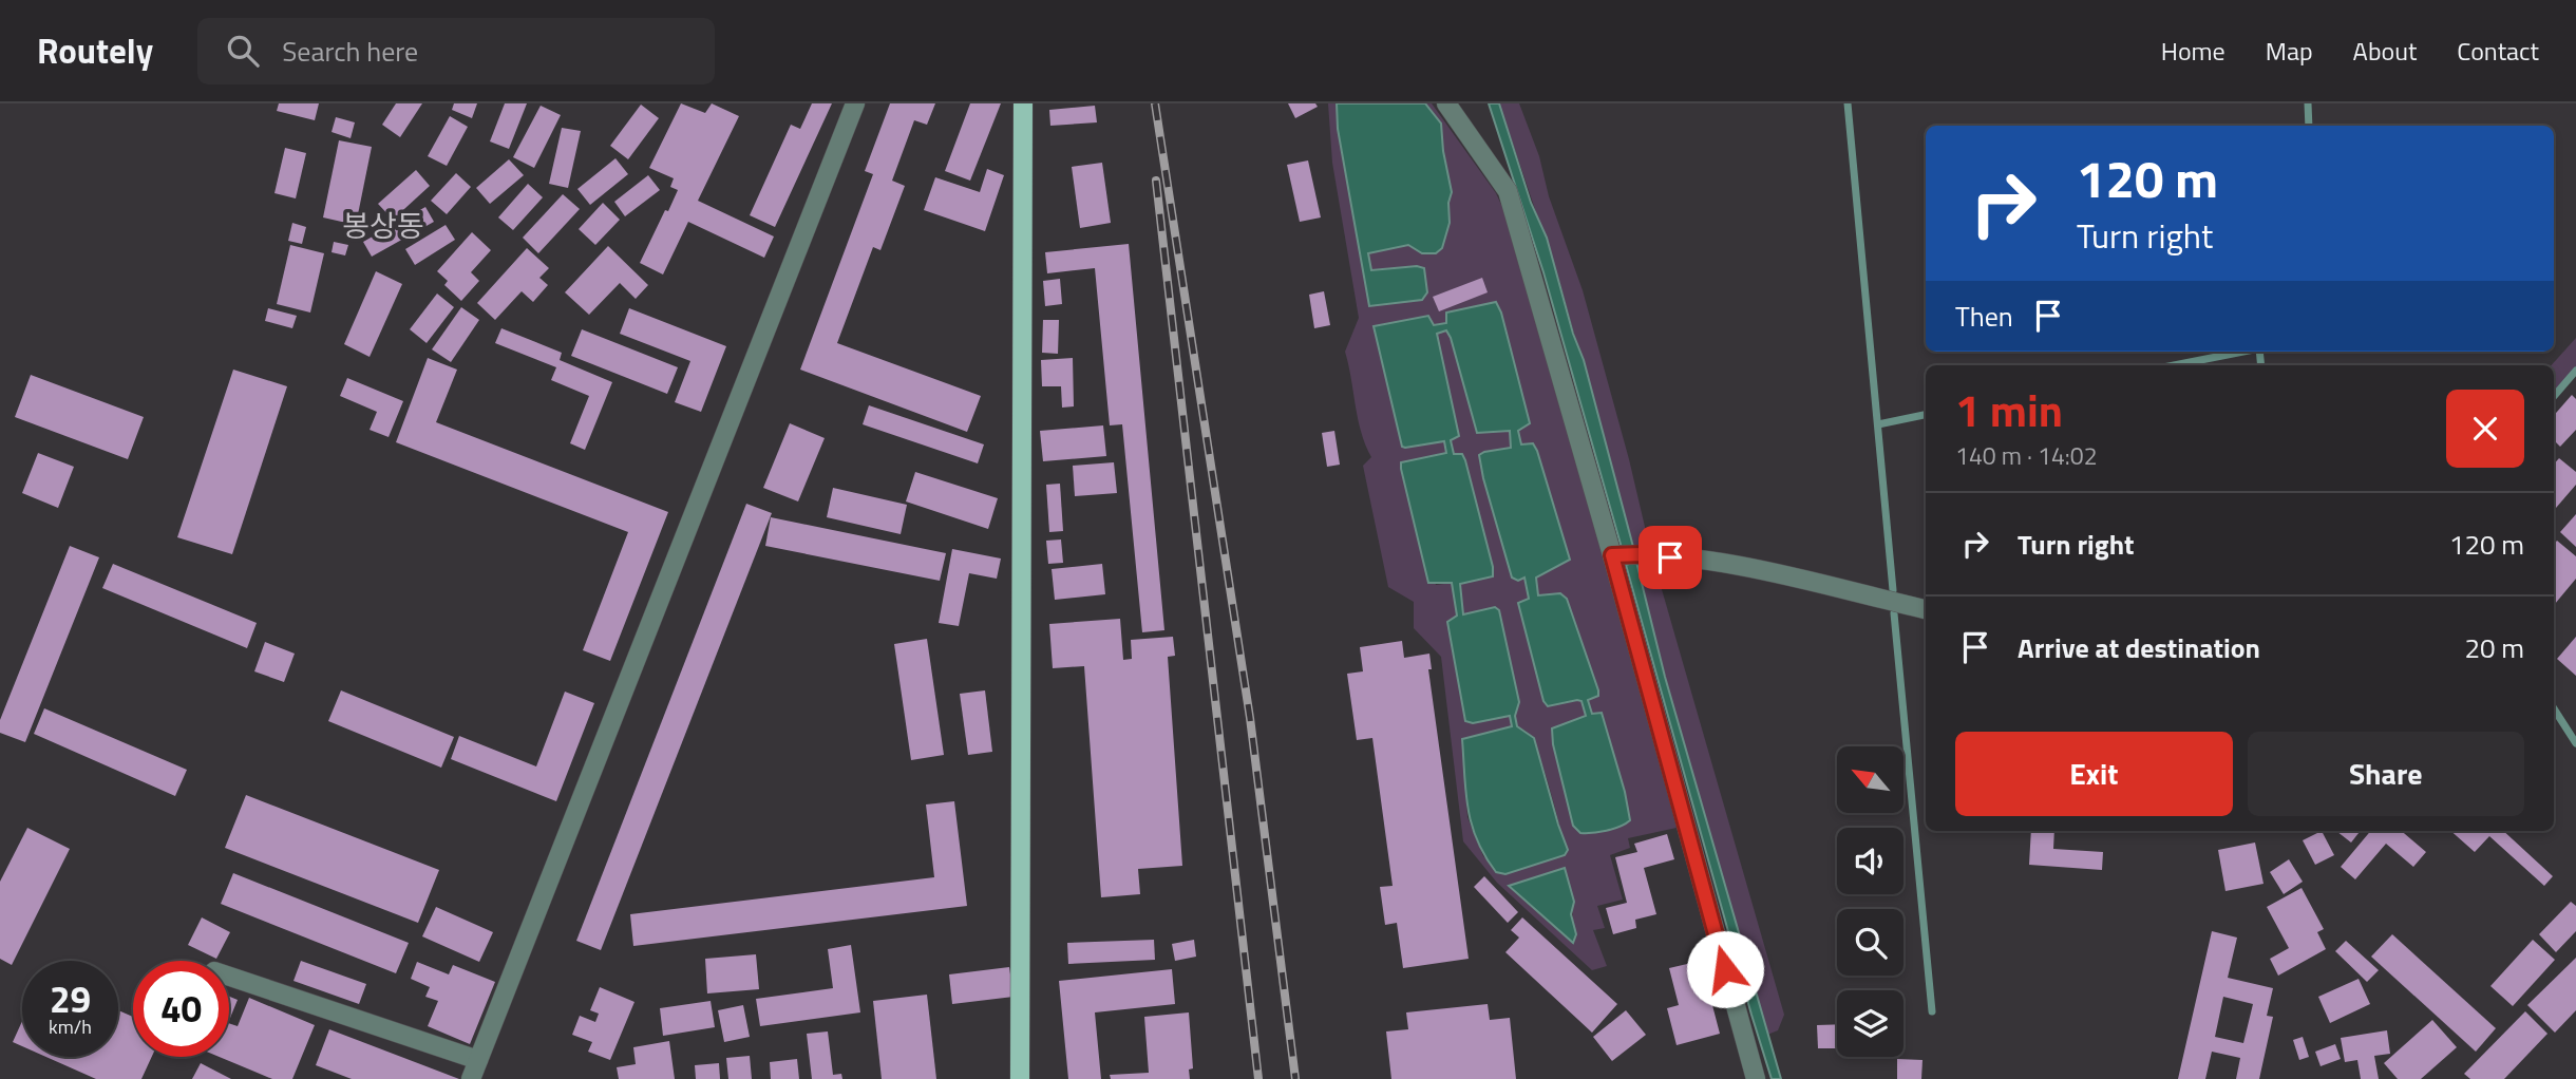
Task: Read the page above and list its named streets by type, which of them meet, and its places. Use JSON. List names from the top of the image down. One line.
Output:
{"districts":["봉상동"],"north":"top left","page":{"header":"Routely","search":"Search here","nav":["Home","Map","About","Contact"],"turn":["120 m","Turn right"],"then":"Then","heading":["1 min","140 m · 14:02"],"list":[{"name":"Turn right","value":"120 m"},{"name":"Arrive at destination","value":"20 m"}],"buttons":["Exit","Share"],"speed":"29 km/h","limit":"40"}}
